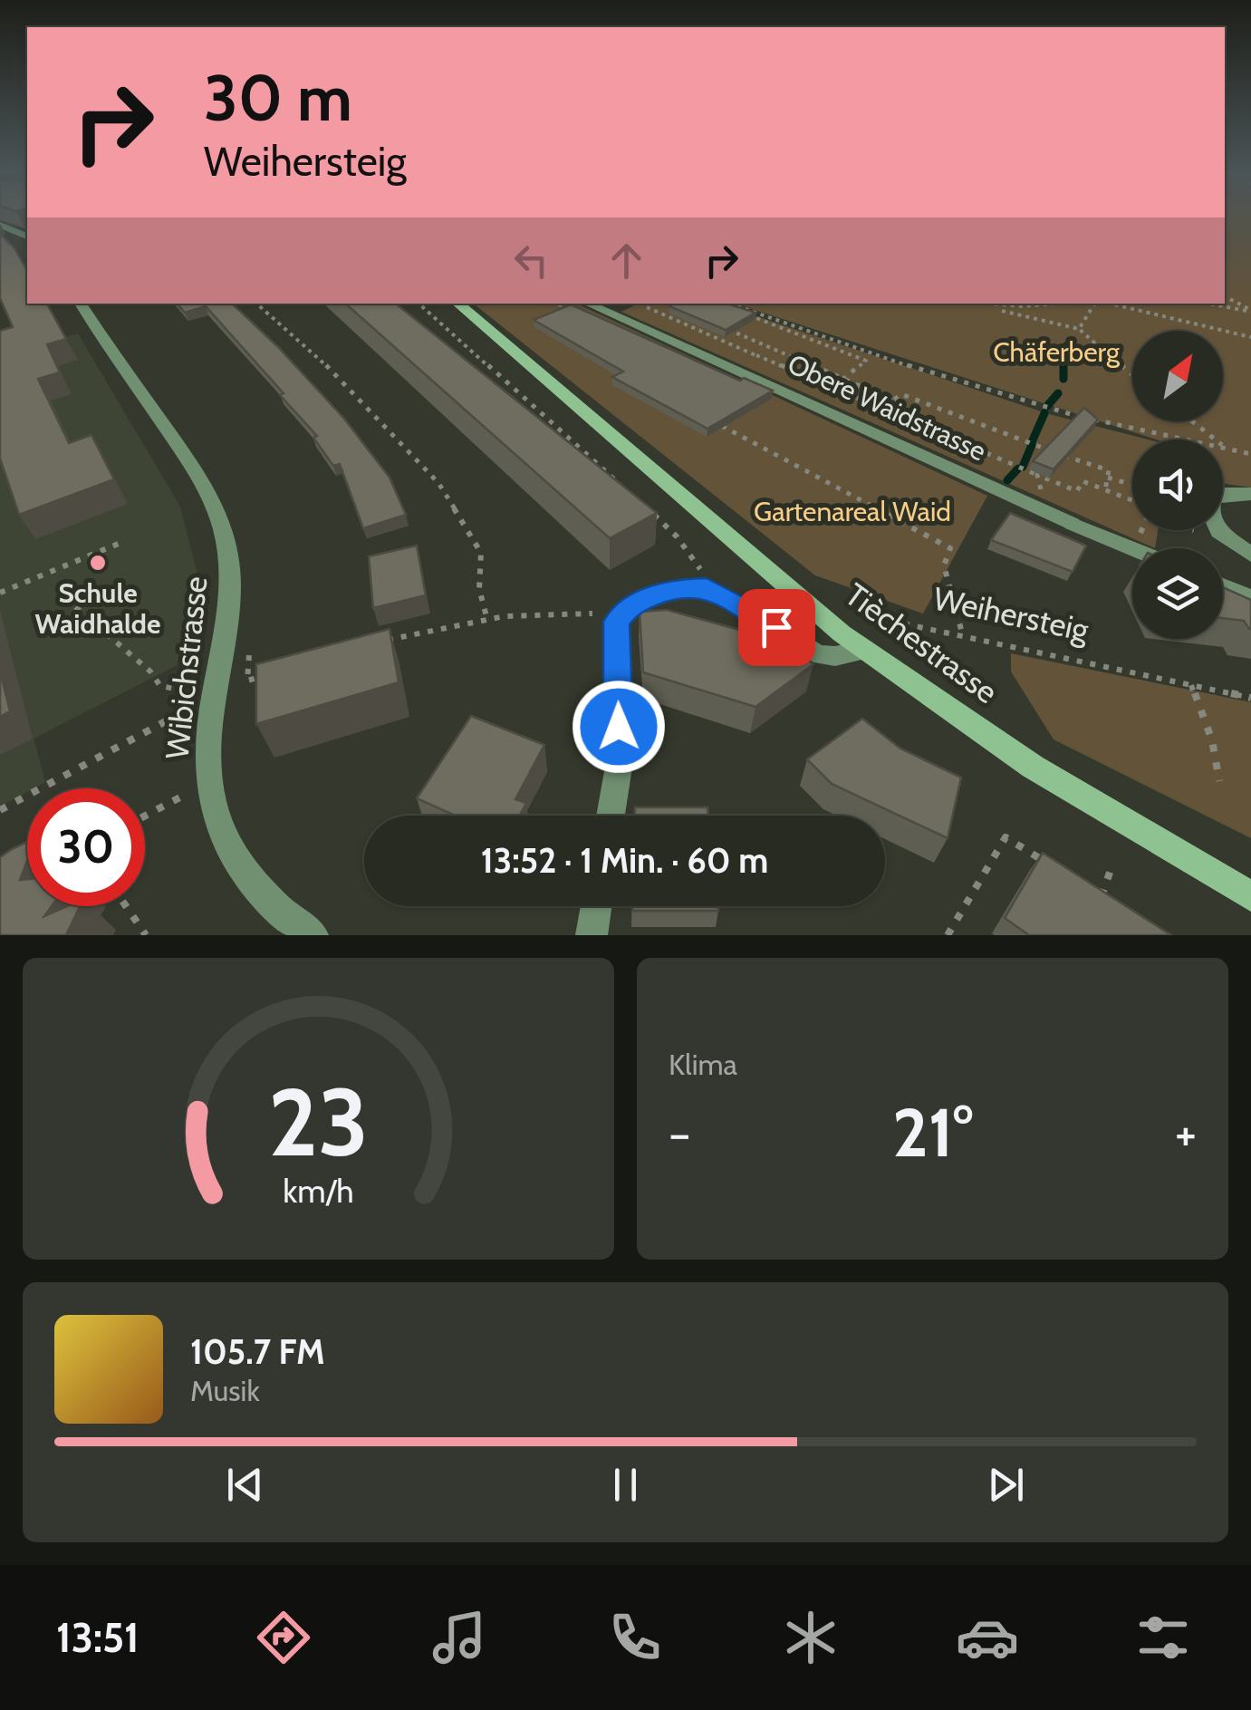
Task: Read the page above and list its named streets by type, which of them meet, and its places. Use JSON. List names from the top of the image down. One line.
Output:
{"streets":{"street":["Obere Waidstrasse","Tièchestrasse","Wibichstrasse"],"path":["Weihersteig"]},"parks":["Chäferberg","Gartenareal Waid"],"places":["Schule Waidhalde"],"north":"top right","page":{"turn":["30 m","Weihersteig"],"limit":"30","trip":"13:52 · 1 Min. · 60 m","tile":"Klima","heat":["−","21°","+"],"song":["105.7 FM","Musik"],"tabs":"13:51","gauge":["23","km/h"]}}
